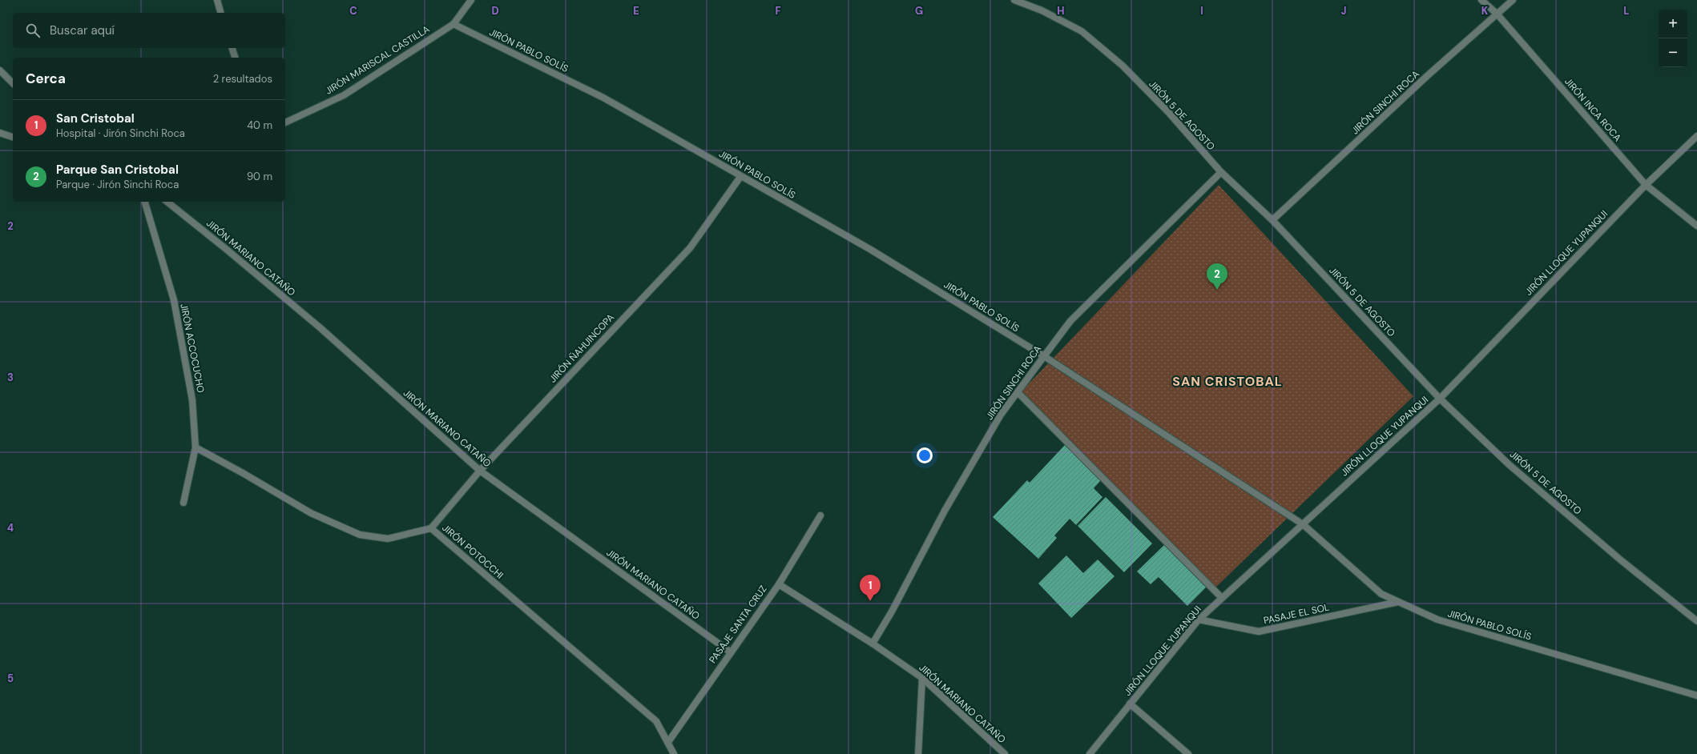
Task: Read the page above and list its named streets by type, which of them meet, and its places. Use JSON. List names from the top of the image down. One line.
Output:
{"streets":{"street":["JIRÓN PABLO SOLÍS","JIRÓN MARISCAL CASTILLA","JIRÓN SINCHI ROCA","JIRÓN INCA ROCA","JIRÓN 5 DE AGOSTO","JIRÓN LLOQUE YUPANQUI","JIRÓN MARIANO CATAÑO","JIRÓN ACCOCUCHO","JIRÓN ÑAHUINCOPA","JIRÓN POTOCCHI","PASAJE EL SOL","PASAJE SANTA CRUZ"]},"crossings":[["JIRÓN PABLO SOLÍS","JIRÓN MARISCAL CASTILLA"],["JIRÓN PABLO SOLÍS","JIRÓN SINCHI ROCA"],["JIRÓN PABLO SOLÍS","JIRÓN LLOQUE YUPANQUI"],["JIRÓN PABLO SOLÍS","JIRÓN ÑAHUINCOPA"],["JIRÓN PABLO SOLÍS","PASAJE EL SOL"],["JIRÓN SINCHI ROCA","JIRÓN INCA ROCA"],["JIRÓN SINCHI ROCA","JIRÓN 5 DE AGOSTO"],["JIRÓN SINCHI ROCA","JIRÓN MARIANO CATAÑO"],["JIRÓN INCA ROCA","JIRÓN LLOQUE YUPANQUI"],["JIRÓN 5 DE AGOSTO","JIRÓN LLOQUE YUPANQUI"],["JIRÓN LLOQUE YUPANQUI","PASAJE EL SOL"],["JIRÓN MARIANO CATAÑO","JIRÓN ÑAHUINCOPA"],["JIRÓN MARIANO CATAÑO","PASAJE SANTA CRUZ"],["JIRÓN ACCOCUCHO","JIRÓN POTOCCHI"],["JIRÓN ÑAHUINCOPA","JIRÓN POTOCCHI"],["JIRÓN POTOCCHI","PASAJE SANTA CRUZ"]],"districts":["SAN CRISTOBAL"],"page":{"map_buttons":["+","−"],"search":"Buscar aquí","heading":["Cerca","2 resultados"],"list":[{"mark":"1","name":"San Cristobal","note":"Hospital · Jirón Sinchi Roca","value":"40 m"},{"mark":"2","name":"Parque San Cristobal","note":"Parque · Jirón Sinchi Roca","value":"90 m"}],"pins":["2","1"]},"grid":{"columns":["C","D","E","F","G","H","I","J","K","L"],"rows":["2","3","4","5"]}}
